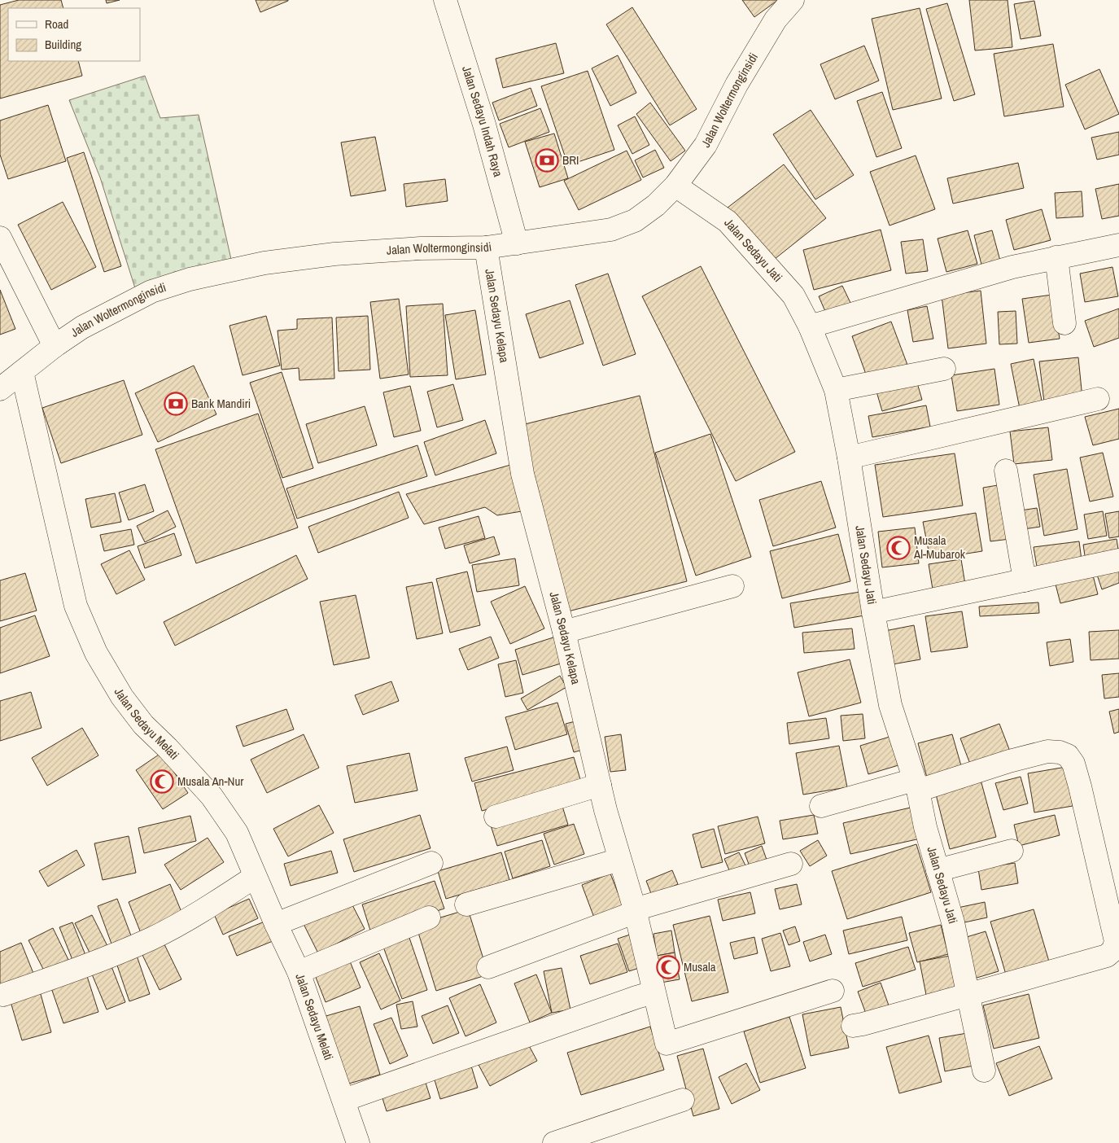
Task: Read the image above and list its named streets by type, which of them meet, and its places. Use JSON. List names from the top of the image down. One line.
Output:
{"streets":{"street":["Jalan Woltermonginsidi","Jalan Sedayu Indah Raya","Jalan Sedayu Jati","Jalan Sedayu Kelapa","Jalan Sedayu Melati"]},"crossings":[["Jalan Woltermonginsidi","Jalan Sedayu Indah Raya"],["Jalan Woltermonginsidi","Jalan Sedayu Jati"],["Jalan Woltermonginsidi","Jalan Sedayu Kelapa"],["Jalan Woltermonginsidi","Jalan Sedayu Melati"]],"places":{"bank":["BRI","Bank Mandiri"],"mosque":["Musala Al-Mubarok","Musala An-Nur","Musala"]},"legend":["Road","Building"]}
